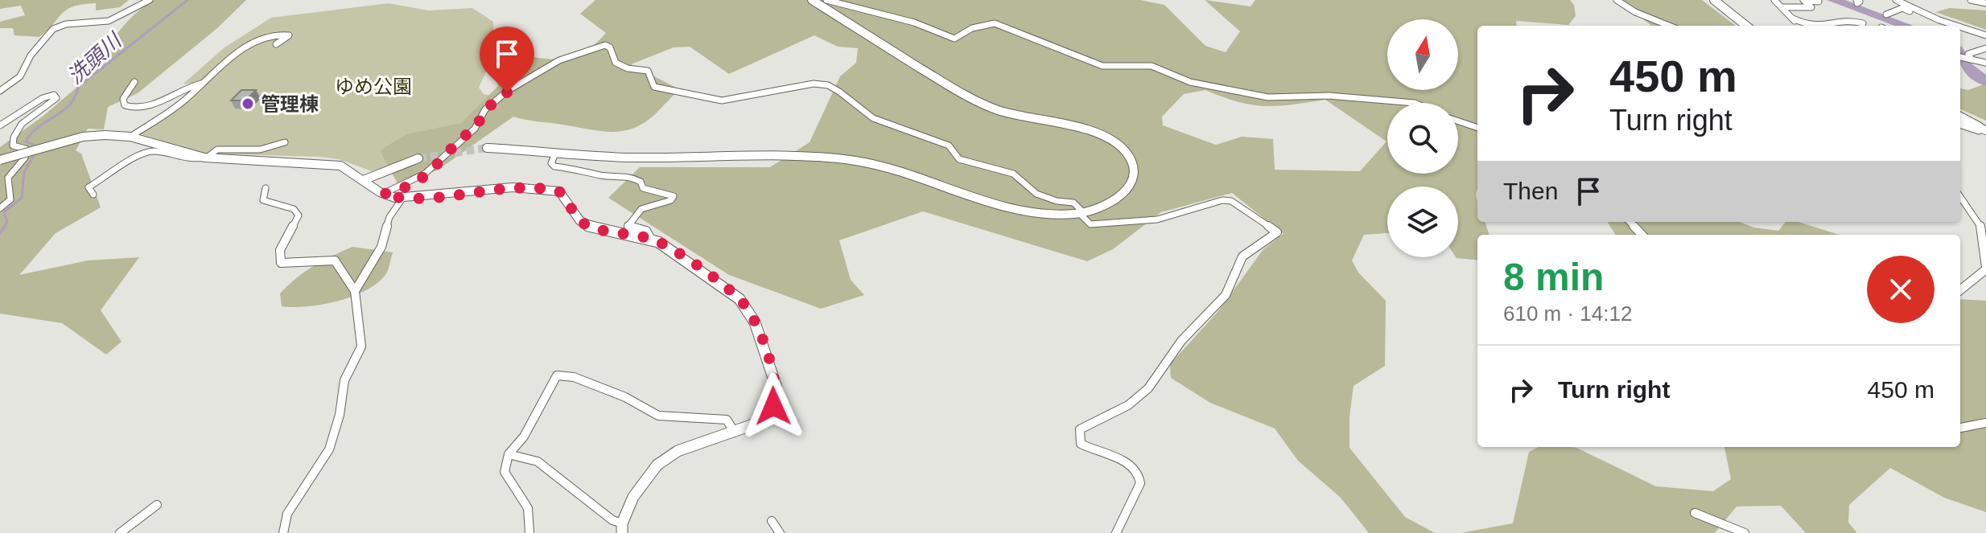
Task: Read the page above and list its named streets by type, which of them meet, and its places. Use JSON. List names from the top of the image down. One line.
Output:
{"water":["洗頭川"],"parks":["ゆめ公園"],"places":["管理棟"],"north":"top","page":{"turn":["450 m","Turn right"],"then":"Then","heading":["8 min","610 m · 14:12"],"list":[{"name":"Turn right","value":"450 m"}]}}
